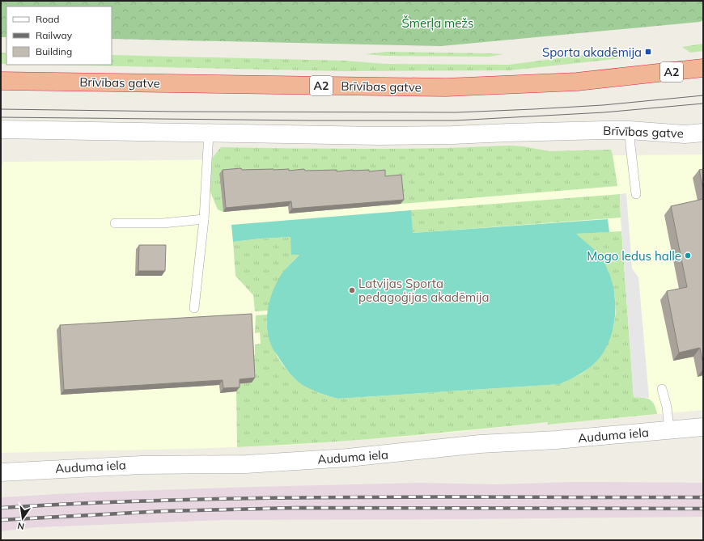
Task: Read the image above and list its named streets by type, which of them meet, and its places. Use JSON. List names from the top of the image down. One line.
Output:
{"streets":{"highway":["A2","Brīvības gatve"],"street":["Auduma iela"]},"parks":["Šmerļa mežs"],"places":{"transit":["Sporta akadēmija"],"other":["Mogo ledus halle","Latvijas Sporta pedagoģijas akadēmija"]},"legend":["Road","Railway","Building"],"north":"bottom"}
